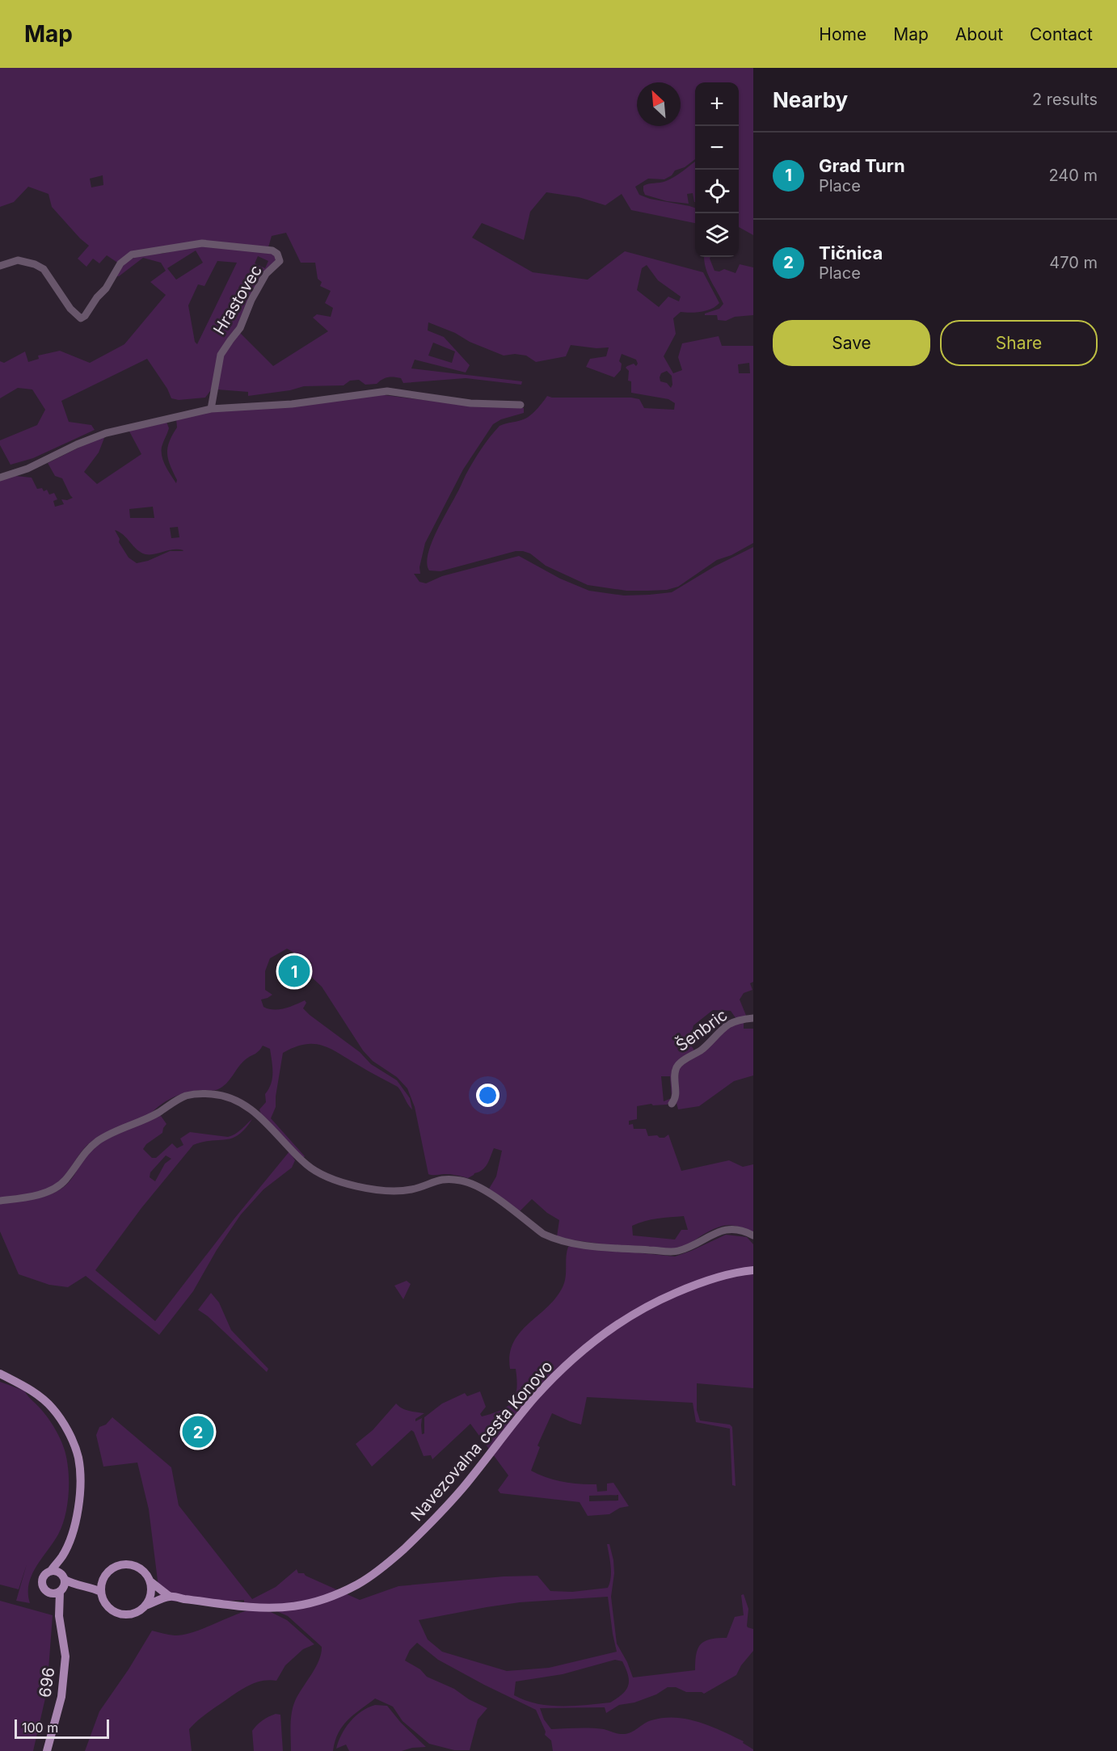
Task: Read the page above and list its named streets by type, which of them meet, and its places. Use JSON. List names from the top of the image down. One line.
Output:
{"streets":{"main road":["Navezovalna cesta Konovo","696"],"street":["Hrastovec","Šenbric"]},"scale_bar":"100 m","north":"top left","page":{"header":"Map","nav":["Home","Map","About","Contact"],"heading":["Nearby","2 results"],"map_buttons":["+","−"],"list":[{"mark":"1","name":"Grad Turn","note":"Place","value":"240 m"},{"mark":"2","name":"Tičnica","note":"Place","value":"470 m"}],"buttons":["Save","Share"],"pins":["1","2"],"scale":"100 m"}}
